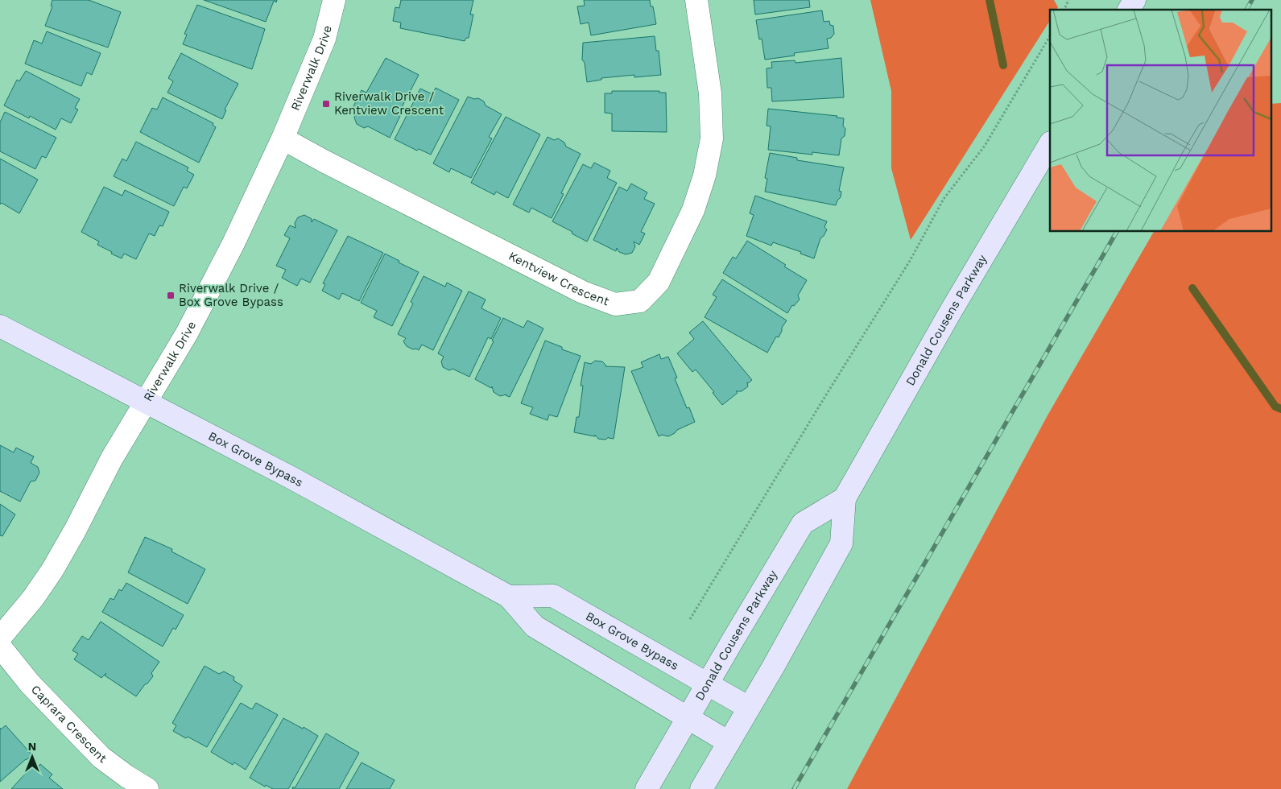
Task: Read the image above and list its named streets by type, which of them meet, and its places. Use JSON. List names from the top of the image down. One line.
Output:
{"streets":{"main road":["Donald Cousens Parkway","Box Grove Bypass"],"street":["Riverwalk Drive","Kentview Crescent","Caprara Crescent"]},"crossings":[["Riverwalk Drive","Kentview Crescent"],["Riverwalk Drive","Box Grove Bypass"],["Donald Cousens Parkway","Box Grove Bypass"]],"places":{"transit":["Riverwalk Drive / Kentview Crescent","Riverwalk Drive / Box Grove Bypass"]},"north":"top"}
